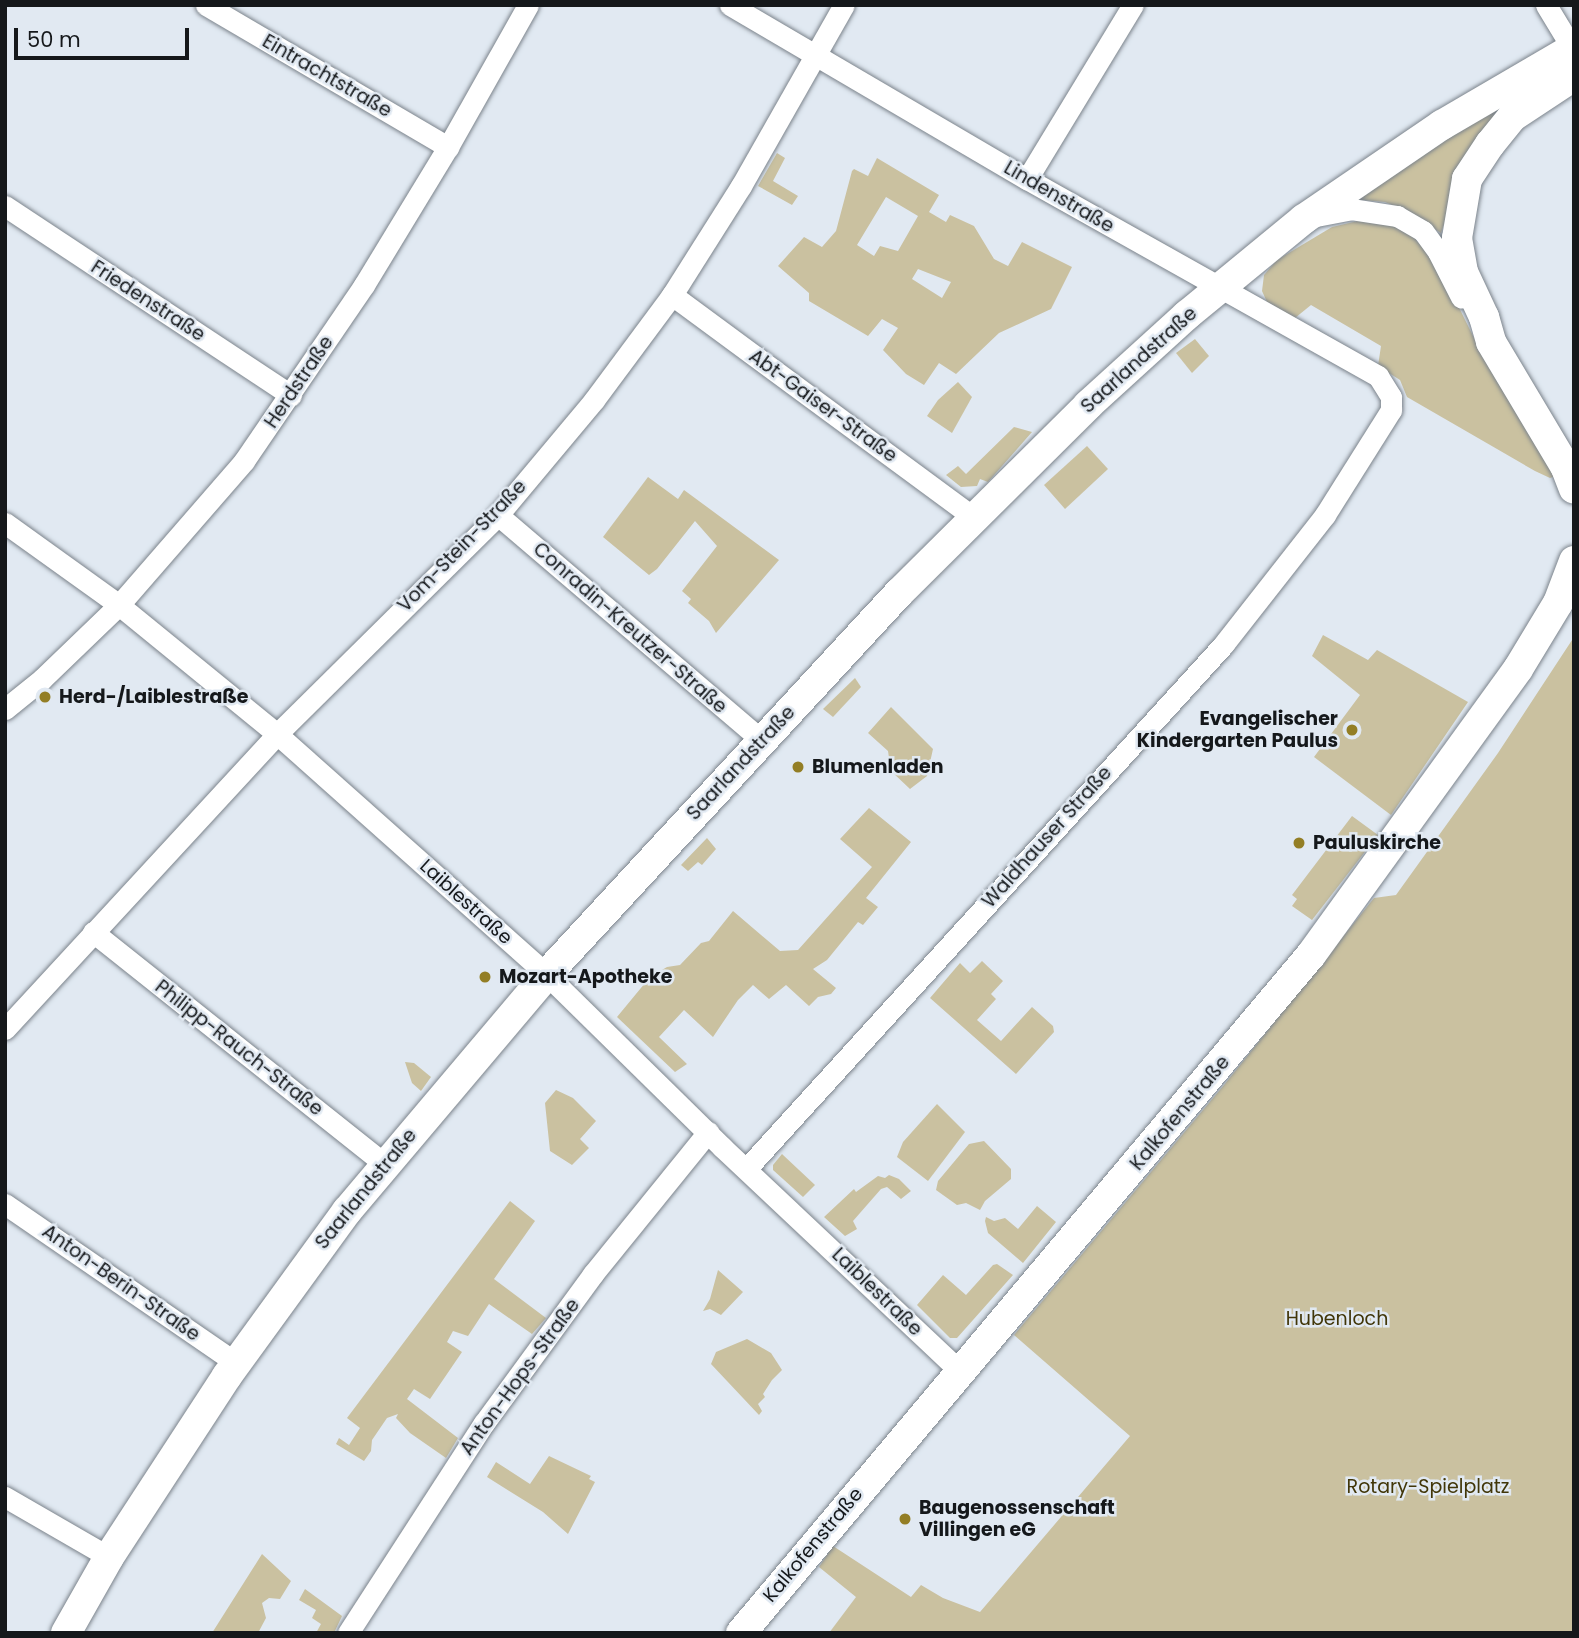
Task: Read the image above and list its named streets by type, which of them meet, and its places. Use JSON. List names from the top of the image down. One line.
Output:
{"streets":{"street":["Eintrachtstraße","Lindenstraße","Friedenstraße","Saarlandstraße","Herdstraße","Abt-Gaiser-Straße","Vom-Stein-Straße","Conradin-Kreutzer-Straße","Waldhauser Straße","Laiblestraße","Philipp-Rauch-Straße","Kalkofenstraße","Anton-Berin-Straße","Anton-Hops-Straße"]},"crossings":[["Eintrachtstraße","Herdstraße"],["Lindenstraße","Saarlandstraße"],["Lindenstraße","Vom-Stein-Straße"],["Lindenstraße","Waldhauser Straße"],["Friedenstraße","Herdstraße"],["Saarlandstraße","Abt-Gaiser-Straße"],["Saarlandstraße","Conradin-Kreutzer-Straße"],["Saarlandstraße","Laiblestraße"],["Saarlandstraße","Philipp-Rauch-Straße"],["Saarlandstraße","Anton-Berin-Straße"],["Herdstraße","Laiblestraße"],["Abt-Gaiser-Straße","Vom-Stein-Straße"],["Vom-Stein-Straße","Conradin-Kreutzer-Straße"],["Vom-Stein-Straße","Laiblestraße"],["Vom-Stein-Straße","Philipp-Rauch-Straße"],["Waldhauser Straße","Laiblestraße"],["Laiblestraße","Kalkofenstraße"],["Laiblestraße","Anton-Hops-Straße"]],"parks":["Hubenloch","Rotary-Spielplatz"],"places":["Herd-/Laiblestraße","Evangelischer Kindergarten Paulus","Blumenladen","Pauluskirche","Mozart-Apotheke","Baugenossenschaft Villingen eG"],"scale_bar":"50 m"}
